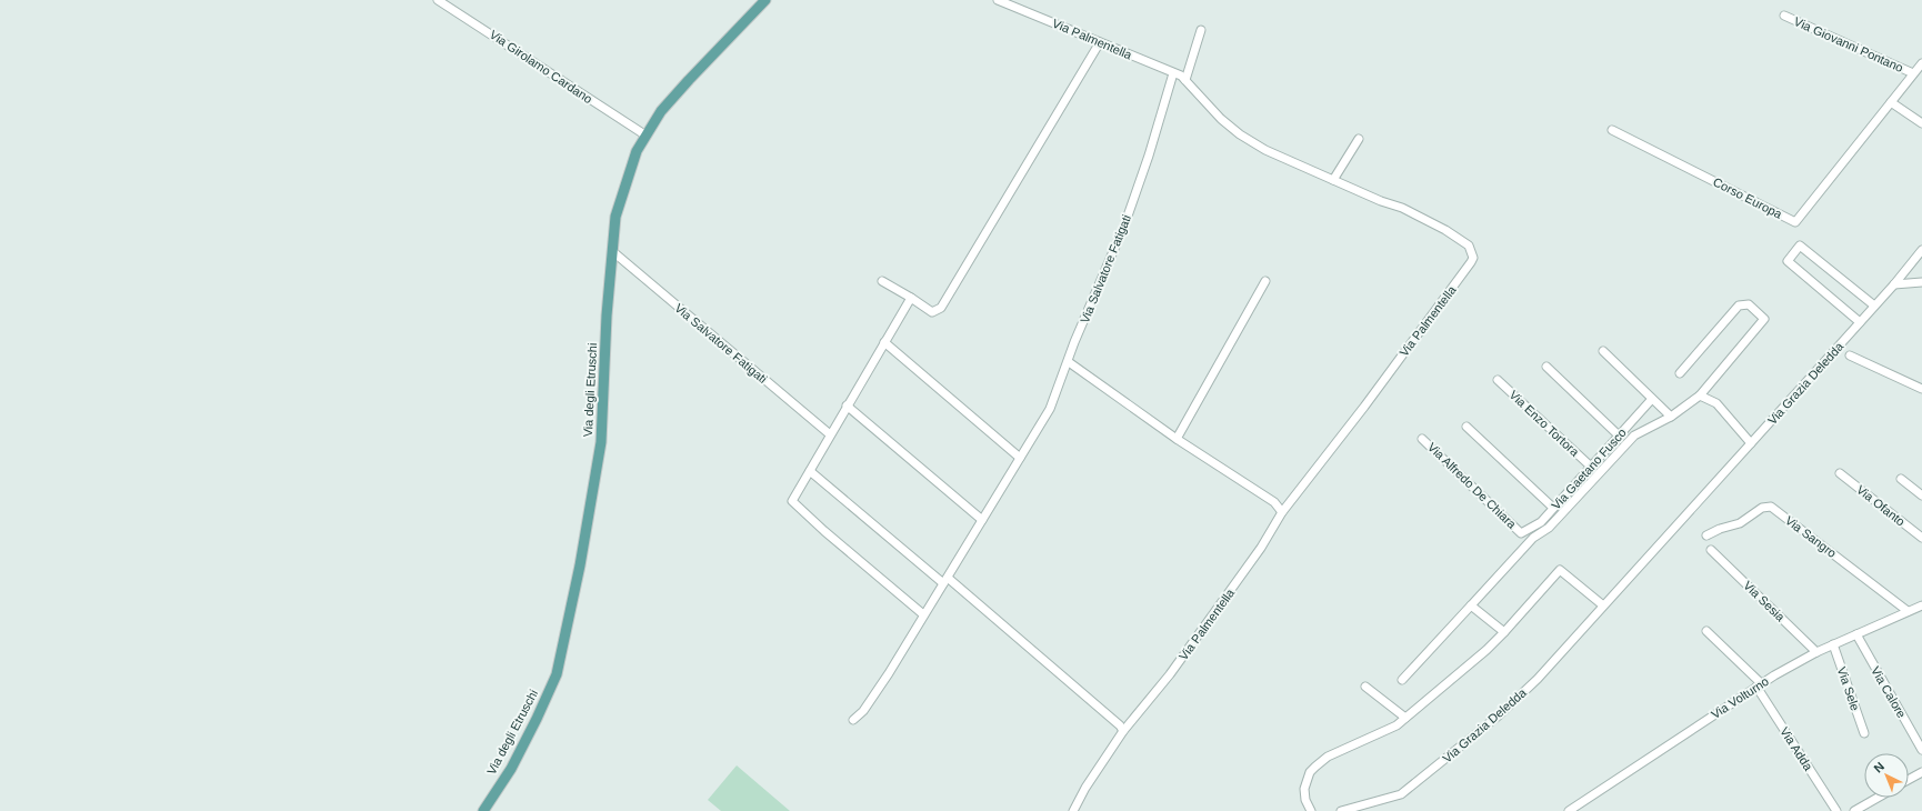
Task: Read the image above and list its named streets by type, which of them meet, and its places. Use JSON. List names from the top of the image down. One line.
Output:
{"streets":{"main road":["Via degli Etruschi"],"street":["Via Palmentella","Via Giovanni Pontano","Via Girolamo Cardano","Corso Europa","Via Salvatore Fatigati","Via Grazia Deledda","Via Enzo Tortora","Via Gaetano Fusco","Via Alfredo De Chiara","Via Ofanto","Via Sangro","Via Sesia","Via Sele","Via Calore","Via Volturno","Via Adda"]},"crossings":[["Via Palmentella","Via Salvatore Fatigati"],["Via Giovanni Pontano","Corso Europa"],["Via Girolamo Cardano","Via degli Etruschi"],["Via Salvatore Fatigati","Via degli Etruschi"],["Via Enzo Tortora","Via Gaetano Fusco"],["Via Gaetano Fusco","Via Alfredo De Chiara"],["Via Sangro","Via Volturno"],["Via Sesia","Via Volturno"],["Via Sele","Via Volturno"],["Via Calore","Via Volturno"],["Via Volturno","Via Adda"]],"north":"top left"}
